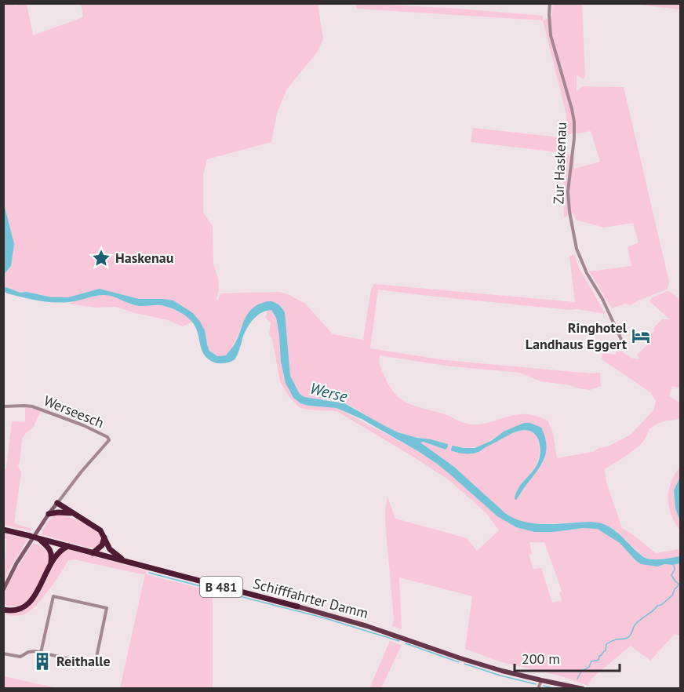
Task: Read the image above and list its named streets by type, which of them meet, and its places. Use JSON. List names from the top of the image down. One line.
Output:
{"streets":{"highway":["B 481","Schifffahrter Damm"],"street":["Zur Haskenau","Werseesch"]},"crossings":[["Werseesch","B 481"],["B 481","Schifffahrter Damm"]],"water":["Werse"],"places":{"place":["Haskenau"],"hotel":["Ringhotel Landhaus Eggert"],"building":["Reithalle"]},"scale_bar":"200 m"}
